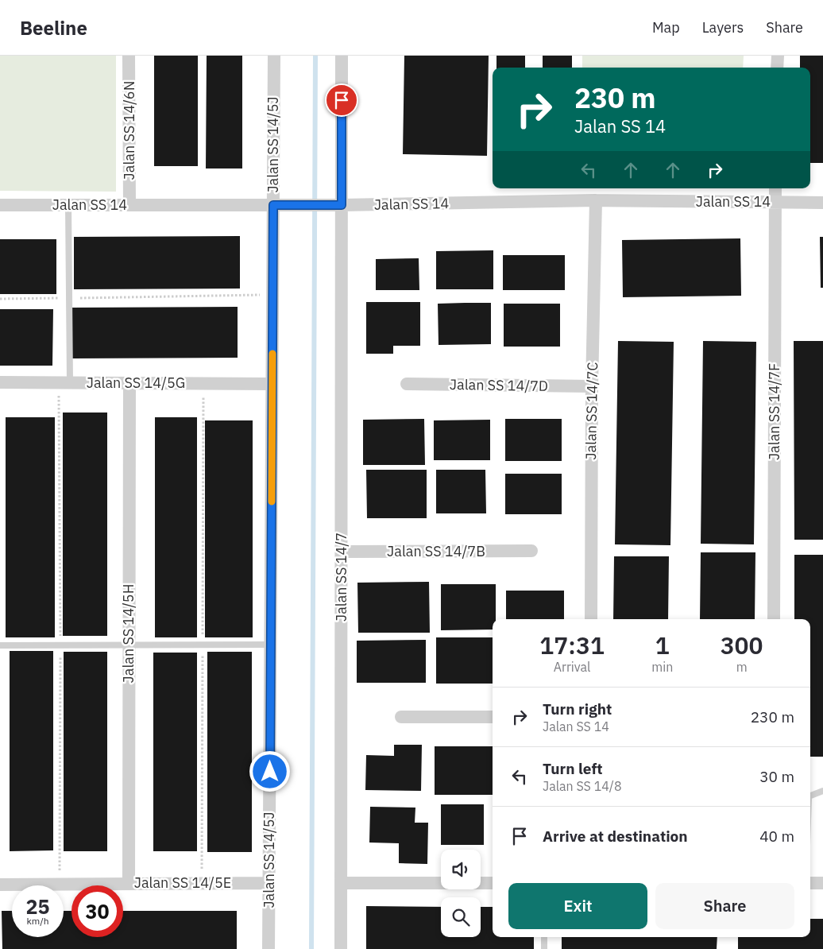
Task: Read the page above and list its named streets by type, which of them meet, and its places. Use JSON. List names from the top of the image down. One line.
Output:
{"streets":{"street":["Jalan SS 14/6N","Jalan SS 14/5J","Jalan SS 14","Jalan SS 14/5G","Jalan SS 14/7D","Jalan SS 14/7C","Jalan SS 14/7F","Jalan SS 14/7B","Jalan SS 14/7","Jalan SS 14/5H","Jalan SS 14/5E"]},"crossings":[["Jalan SS 14/6N","Jalan SS 14"],["Jalan SS 14/5J","Jalan SS 14"],["Jalan SS 14/5J","Jalan SS 14/5G"],["Jalan SS 14/5J","Jalan SS 14/5E"],["Jalan SS 14","Jalan SS 14/7C"],["Jalan SS 14","Jalan SS 14/7F"],["Jalan SS 14","Jalan SS 14/7"],["Jalan SS 14/5G","Jalan SS 14/5H"],["Jalan SS 14/7D","Jalan SS 14/7C"],["Jalan SS 14/7B","Jalan SS 14/7"],["Jalan SS 14/5H","Jalan SS 14/5E"]],"page":{"header":"Beeline","nav":["Map","Layers","Share"],"turn":["230 m","Jalan SS 14"],"eta":["17:31","Arrival","1","min","300","m"],"list":[{"name":"Turn right","note":"Jalan SS 14","value":"230 m"},{"name":"Turn left","note":"Jalan SS 14/8","value":"30 m"},{"name":"Arrive at destination","value":"40 m"}],"buttons":["Exit","Share"],"speed":"25 km/h","limit":"30"}}
